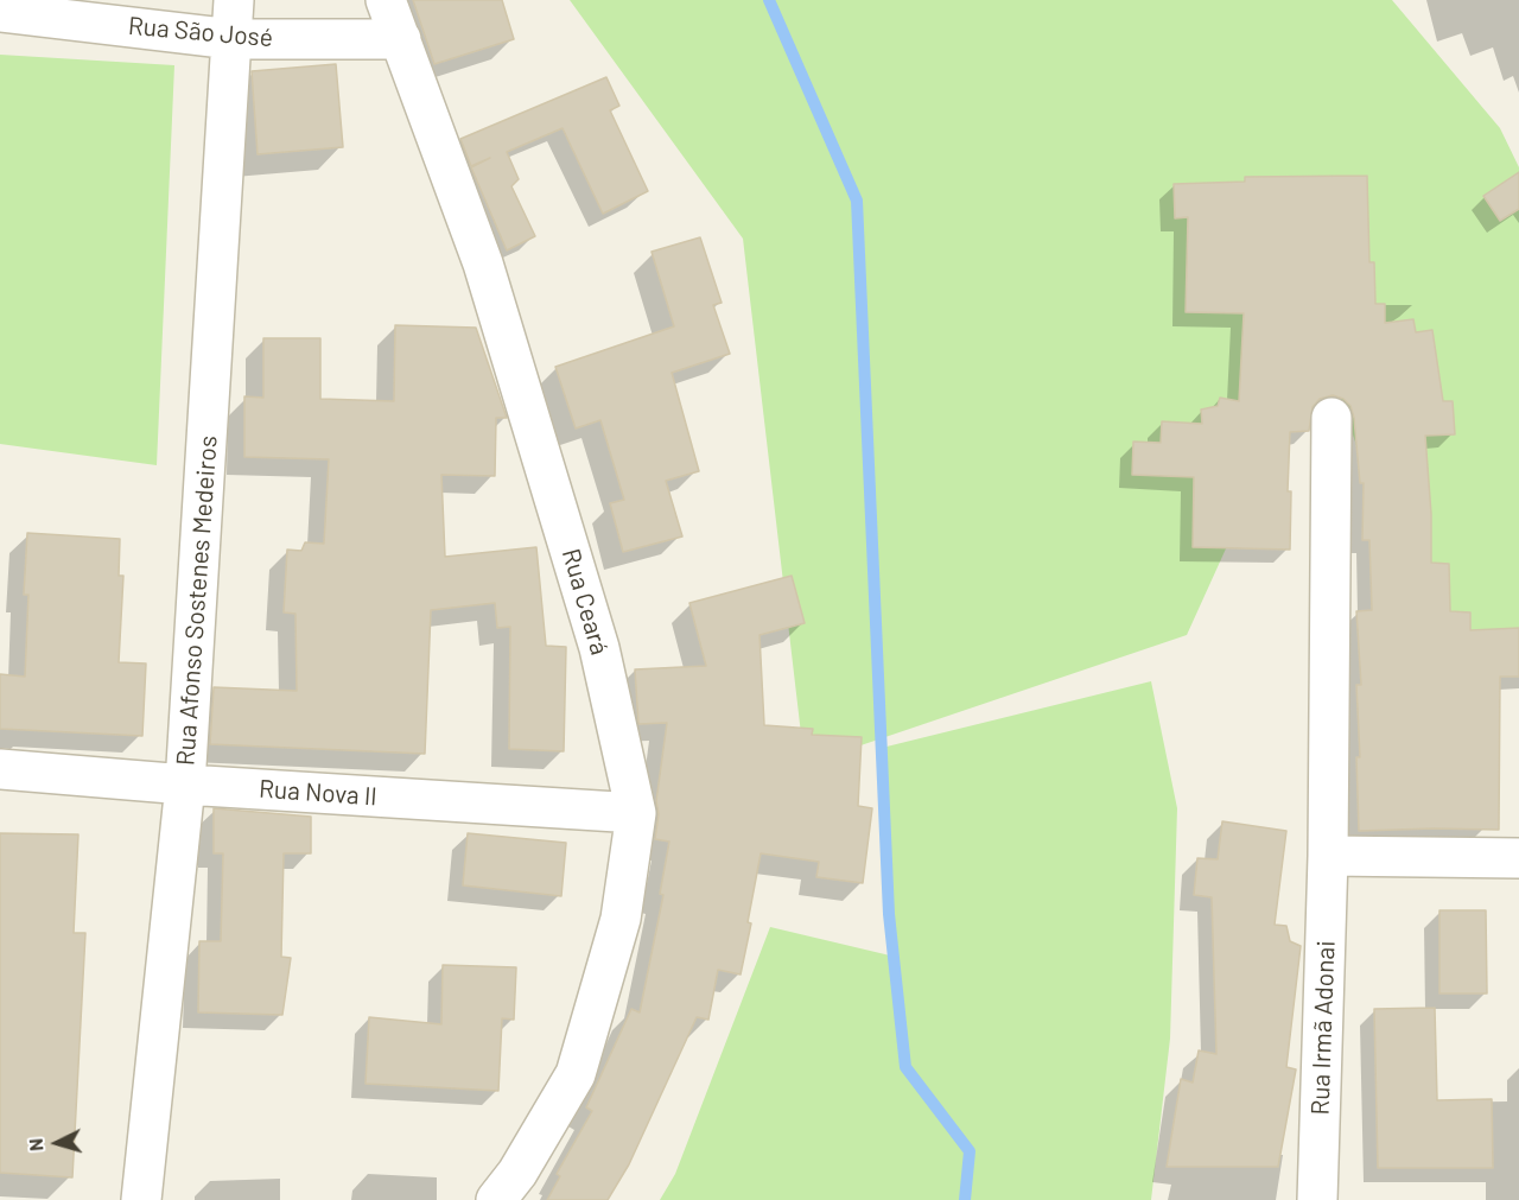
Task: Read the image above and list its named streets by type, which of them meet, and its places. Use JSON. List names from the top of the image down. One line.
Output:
{"streets":{"street":["Rua São José","Rua Afonso Sostenes Medeiros","Rua Ceará","Rua Nova II","Rua Irmã Adonai"]},"crossings":[["Rua São José","Rua Afonso Sostenes Medeiros"],["Rua São José","Rua Ceará"],["Rua Afonso Sostenes Medeiros","Rua Nova II"],["Rua Ceará","Rua Nova II"]],"north":"left"}
